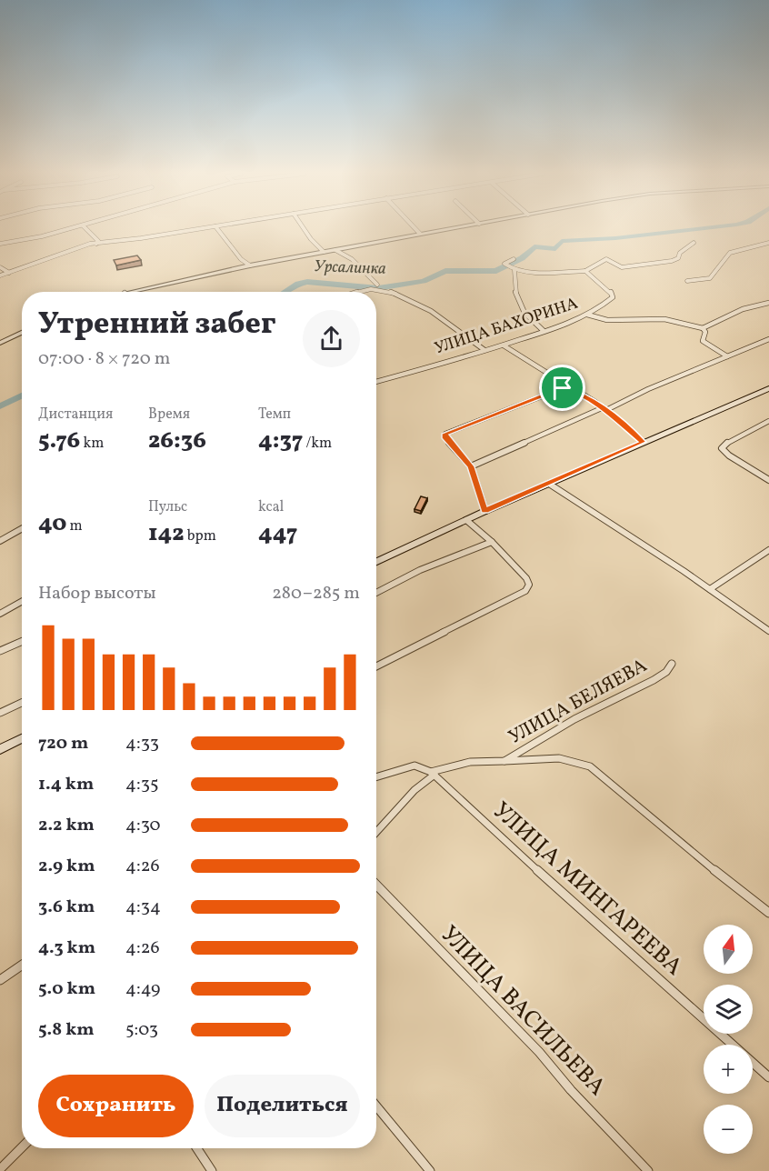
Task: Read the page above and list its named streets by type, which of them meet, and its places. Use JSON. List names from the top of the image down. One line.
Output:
{"streets":{"street":["УЛИЦА БАХОРИНА","УЛИЦА БЕЛЯЕВА","УЛИЦА МИНГАРЕЕВА","УЛИЦА ВАСИЛЬЕВА"]},"crossings":[["УЛИЦА БЕЛЯЕВА","УЛИЦА МИНГАРЕЕВА"]],"water":["Урсалинка"],"north":"top","page":{"heading":["Утренний забег","07:00 · 8 × 720 m"],"stats":[["Дистанция","5.76 km"],["Время","26:36"],["Темп","4:37 /km"],["40 m"],["Пульс","142 bpm"],["kcal","447"]],"chart":["Набор высоты","280–285 m"],"list":[{"name":"720 m","note":"4:33"},{"name":"1.4 km","note":"4:35"},{"name":"2.2 km","note":"4:30"},{"name":"2.9 km","note":"4:26"},{"name":"3.6 km","note":"4:34"},{"name":"4.3 km","note":"4:26"},{"name":"5.0 km","note":"4:49"},{"name":"5.8 km","note":"5:03"}],"map_buttons":["+","−"],"buttons":["Сохранить","Поделиться"]}}
